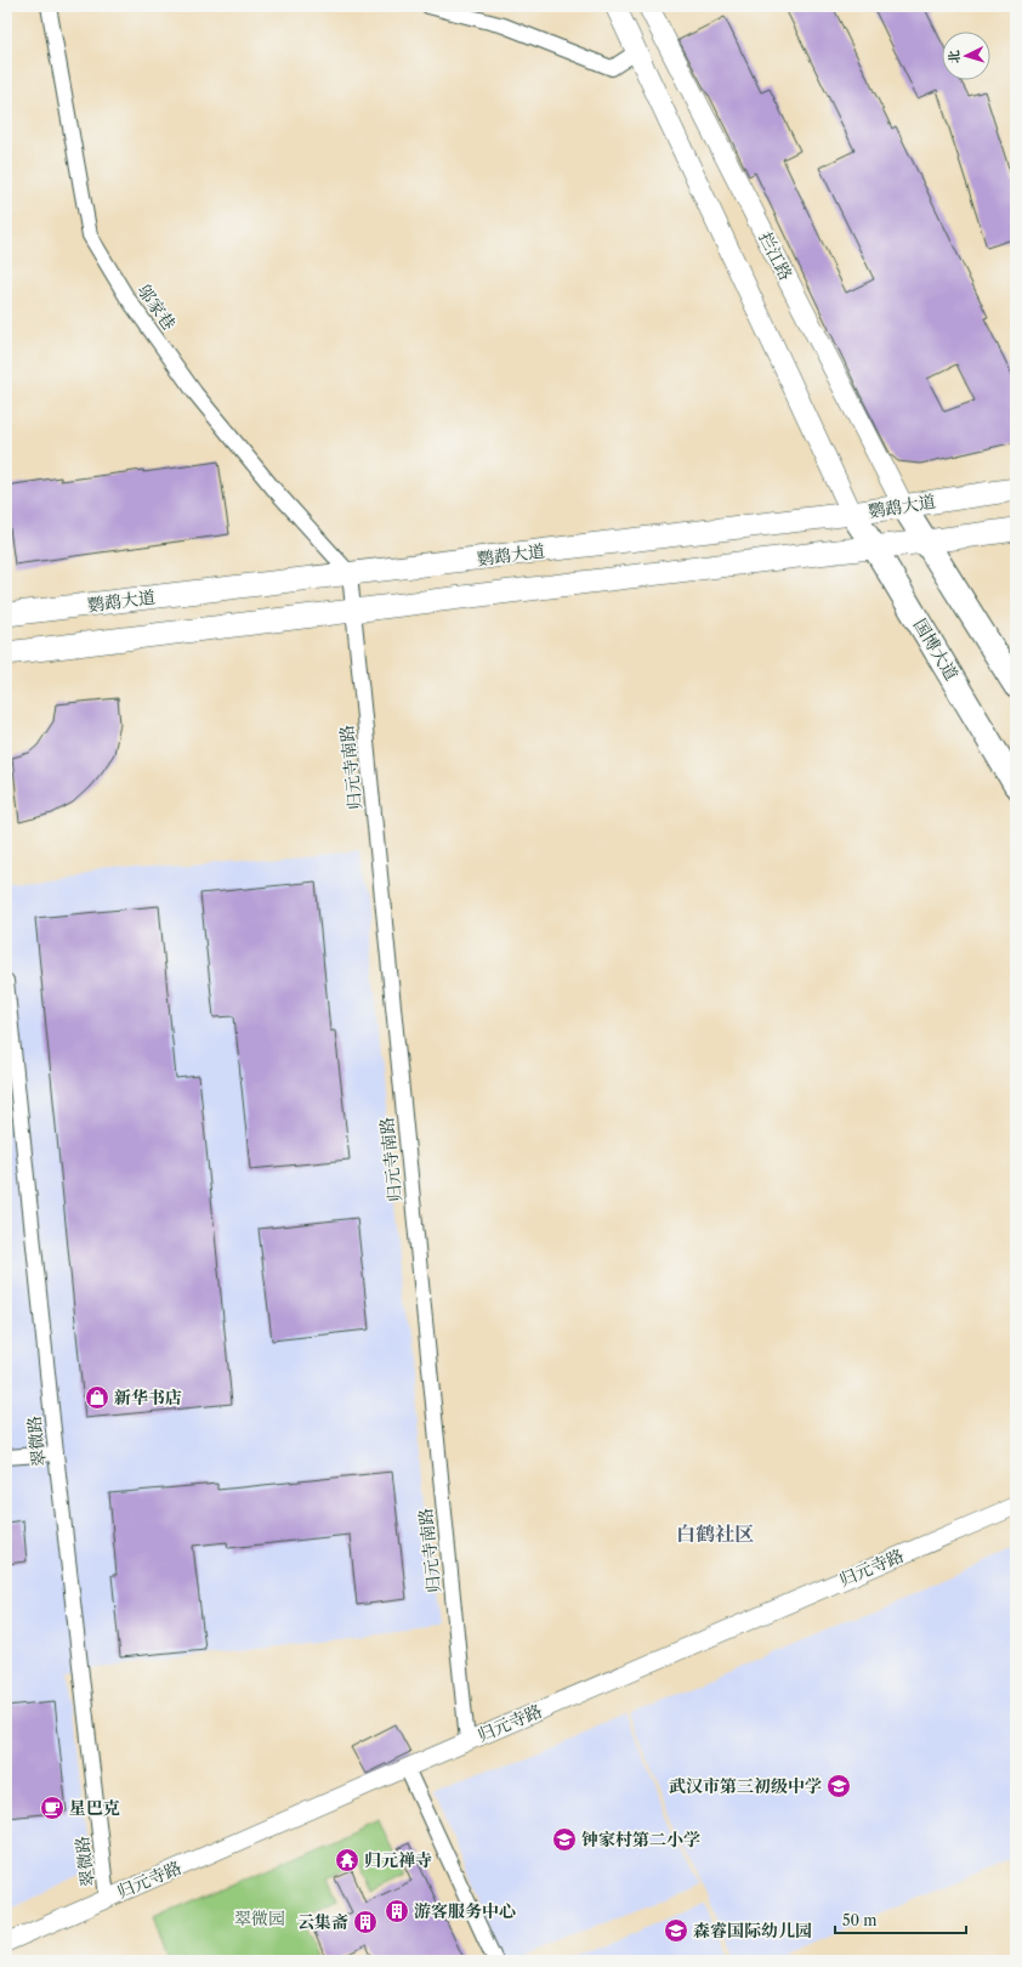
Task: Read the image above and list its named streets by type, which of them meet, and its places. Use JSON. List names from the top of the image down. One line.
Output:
{"streets":{"highway":["国博大道"],"main road":["拦江路","鹦鹉大道"],"street":["邬家巷","归元寺南路","翠微路","归元寺路"]},"crossings":[["拦江路","鹦鹉大道"],["邬家巷","鹦鹉大道"],["邬家巷","归元寺南路"],["鹦鹉大道","国博大道"],["鹦鹉大道","归元寺南路"],["归元寺南路","归元寺路"],["翠微路","归元寺路"]],"districts":["白鹤社区"],"parks":["翠微园"],"places":{"shop":["新华书店"],"school or university":["武汉市第三初级中学","钟家村第二小学","森睿国际幼儿园"],"cafe":["星巴克"],"temple":["归元禅寺"],"building":["游客服务中心","云集斋"]},"scale_bar":"50 m","north":"left"}
